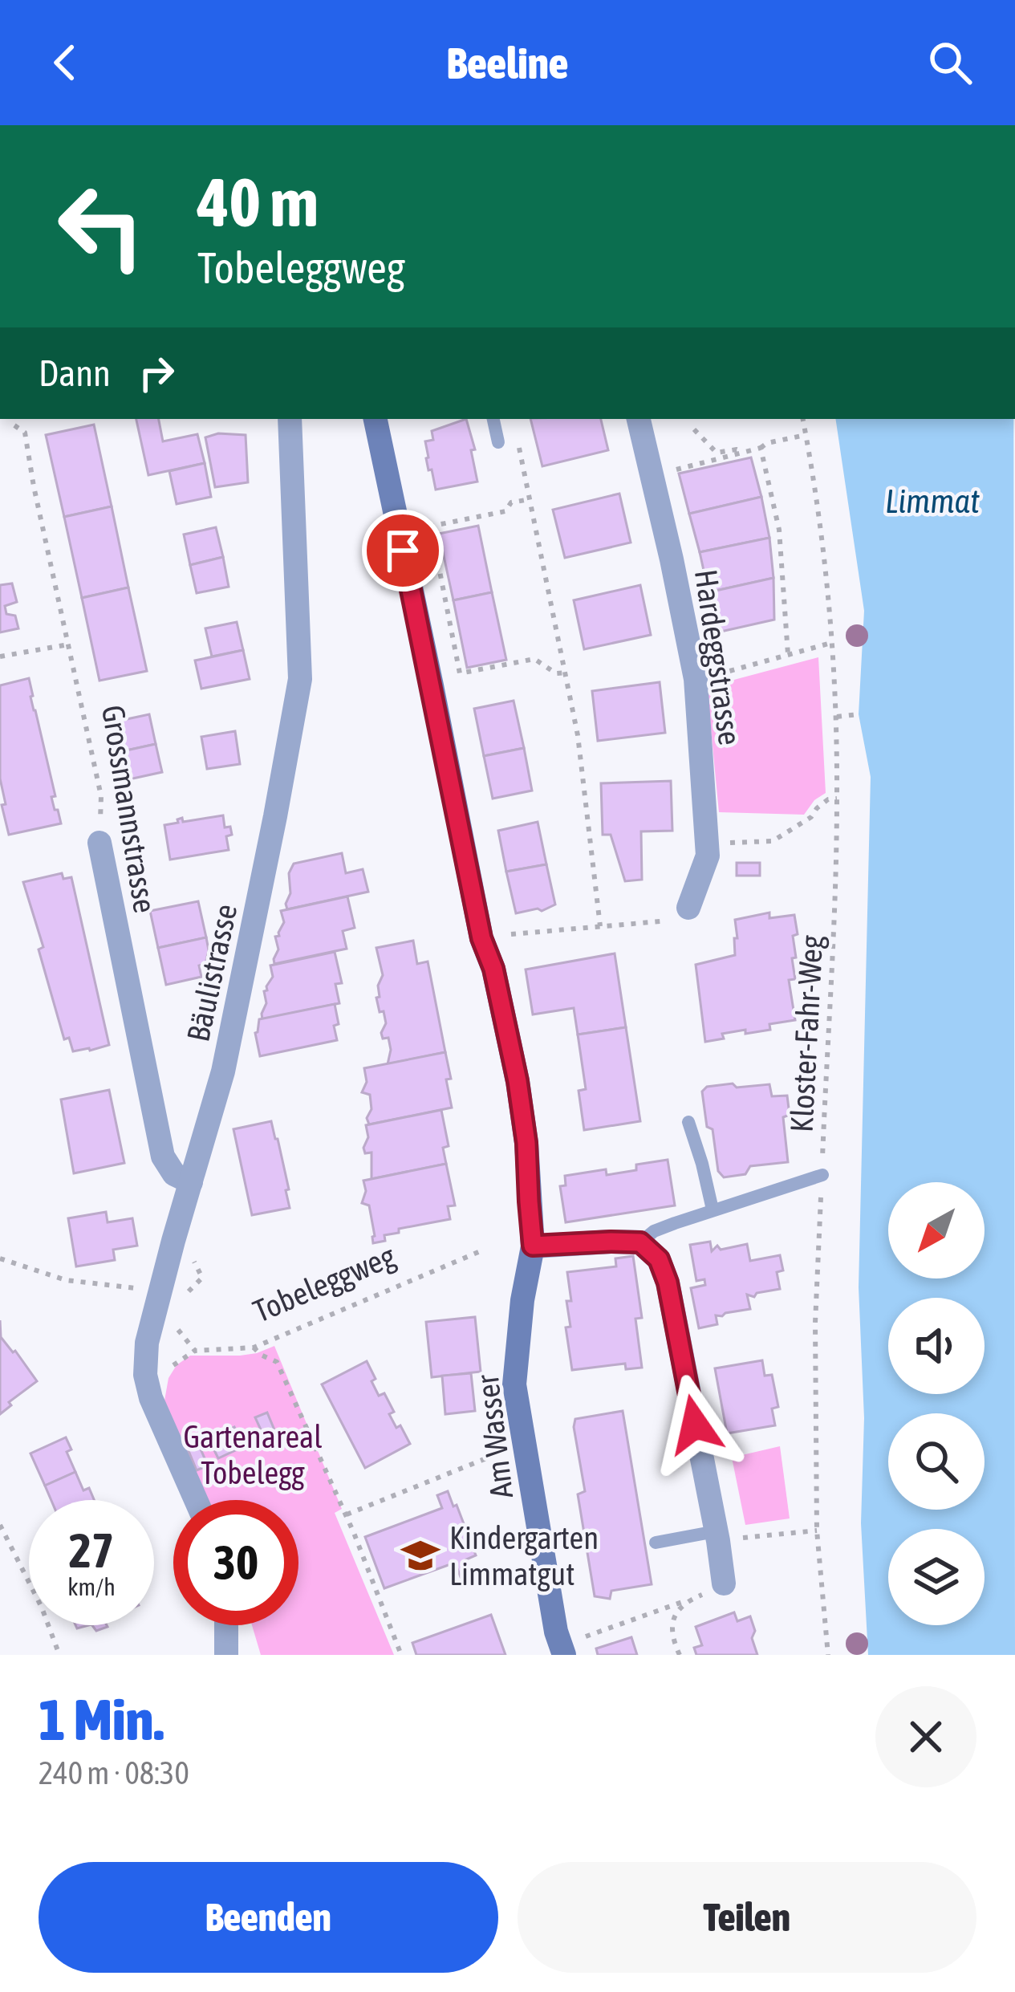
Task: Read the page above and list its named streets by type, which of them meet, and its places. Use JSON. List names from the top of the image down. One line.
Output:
{"streets":{"street":["Hardeggstrasse","Grossmannstrasse","Bäulistrasse","Am Wasser"],"path":["Kloster-Fahr-Weg","Tobeleggweg"]},"crossings":[["Grossmannstrasse","Bäulistrasse"]],"water":["Limmat"],"parks":["Gartenareal Tobelegg"],"places":{"school or university":["Kindergarten Limmatgut"]},"north":"bottom left","page":{"header":"Beeline","turn":["40 m","Tobeleggweg"],"then":"Dann","speed":"27 km/h","limit":"30","heading":["1 Min.","240 m · 08:30"],"buttons":["Beenden","Teilen"]}}
